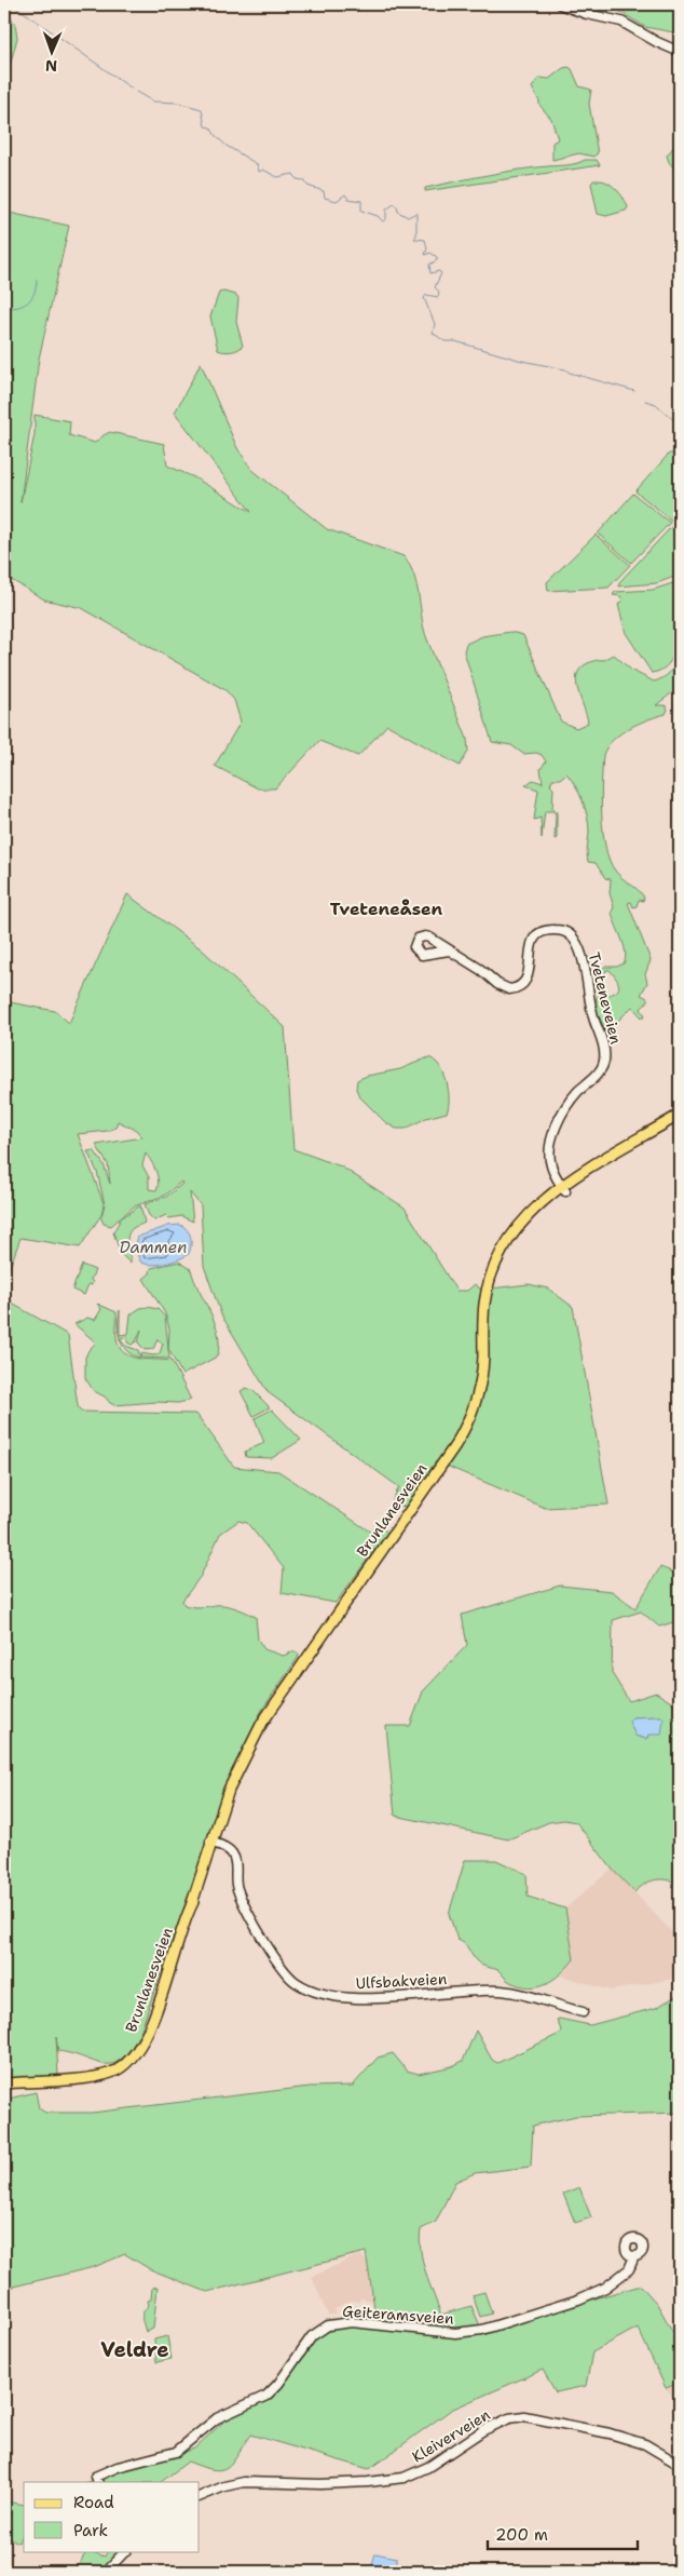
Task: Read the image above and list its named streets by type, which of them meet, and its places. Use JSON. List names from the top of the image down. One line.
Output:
{"streets":{"main road":["Brunlanesveien"],"street":["Tveteneveien","Ulfsbakveien","Geiteramsveien","Kleiverveien"]},"crossings":[["Tveteneveien","Brunlanesveien"],["Brunlanesveien","Ulfsbakveien"]],"districts":["Tveteneåsen","Veldre"],"water":["Dammen"],"legend":["Road","Park"],"scale_bar":"200 m","north":"bottom"}
